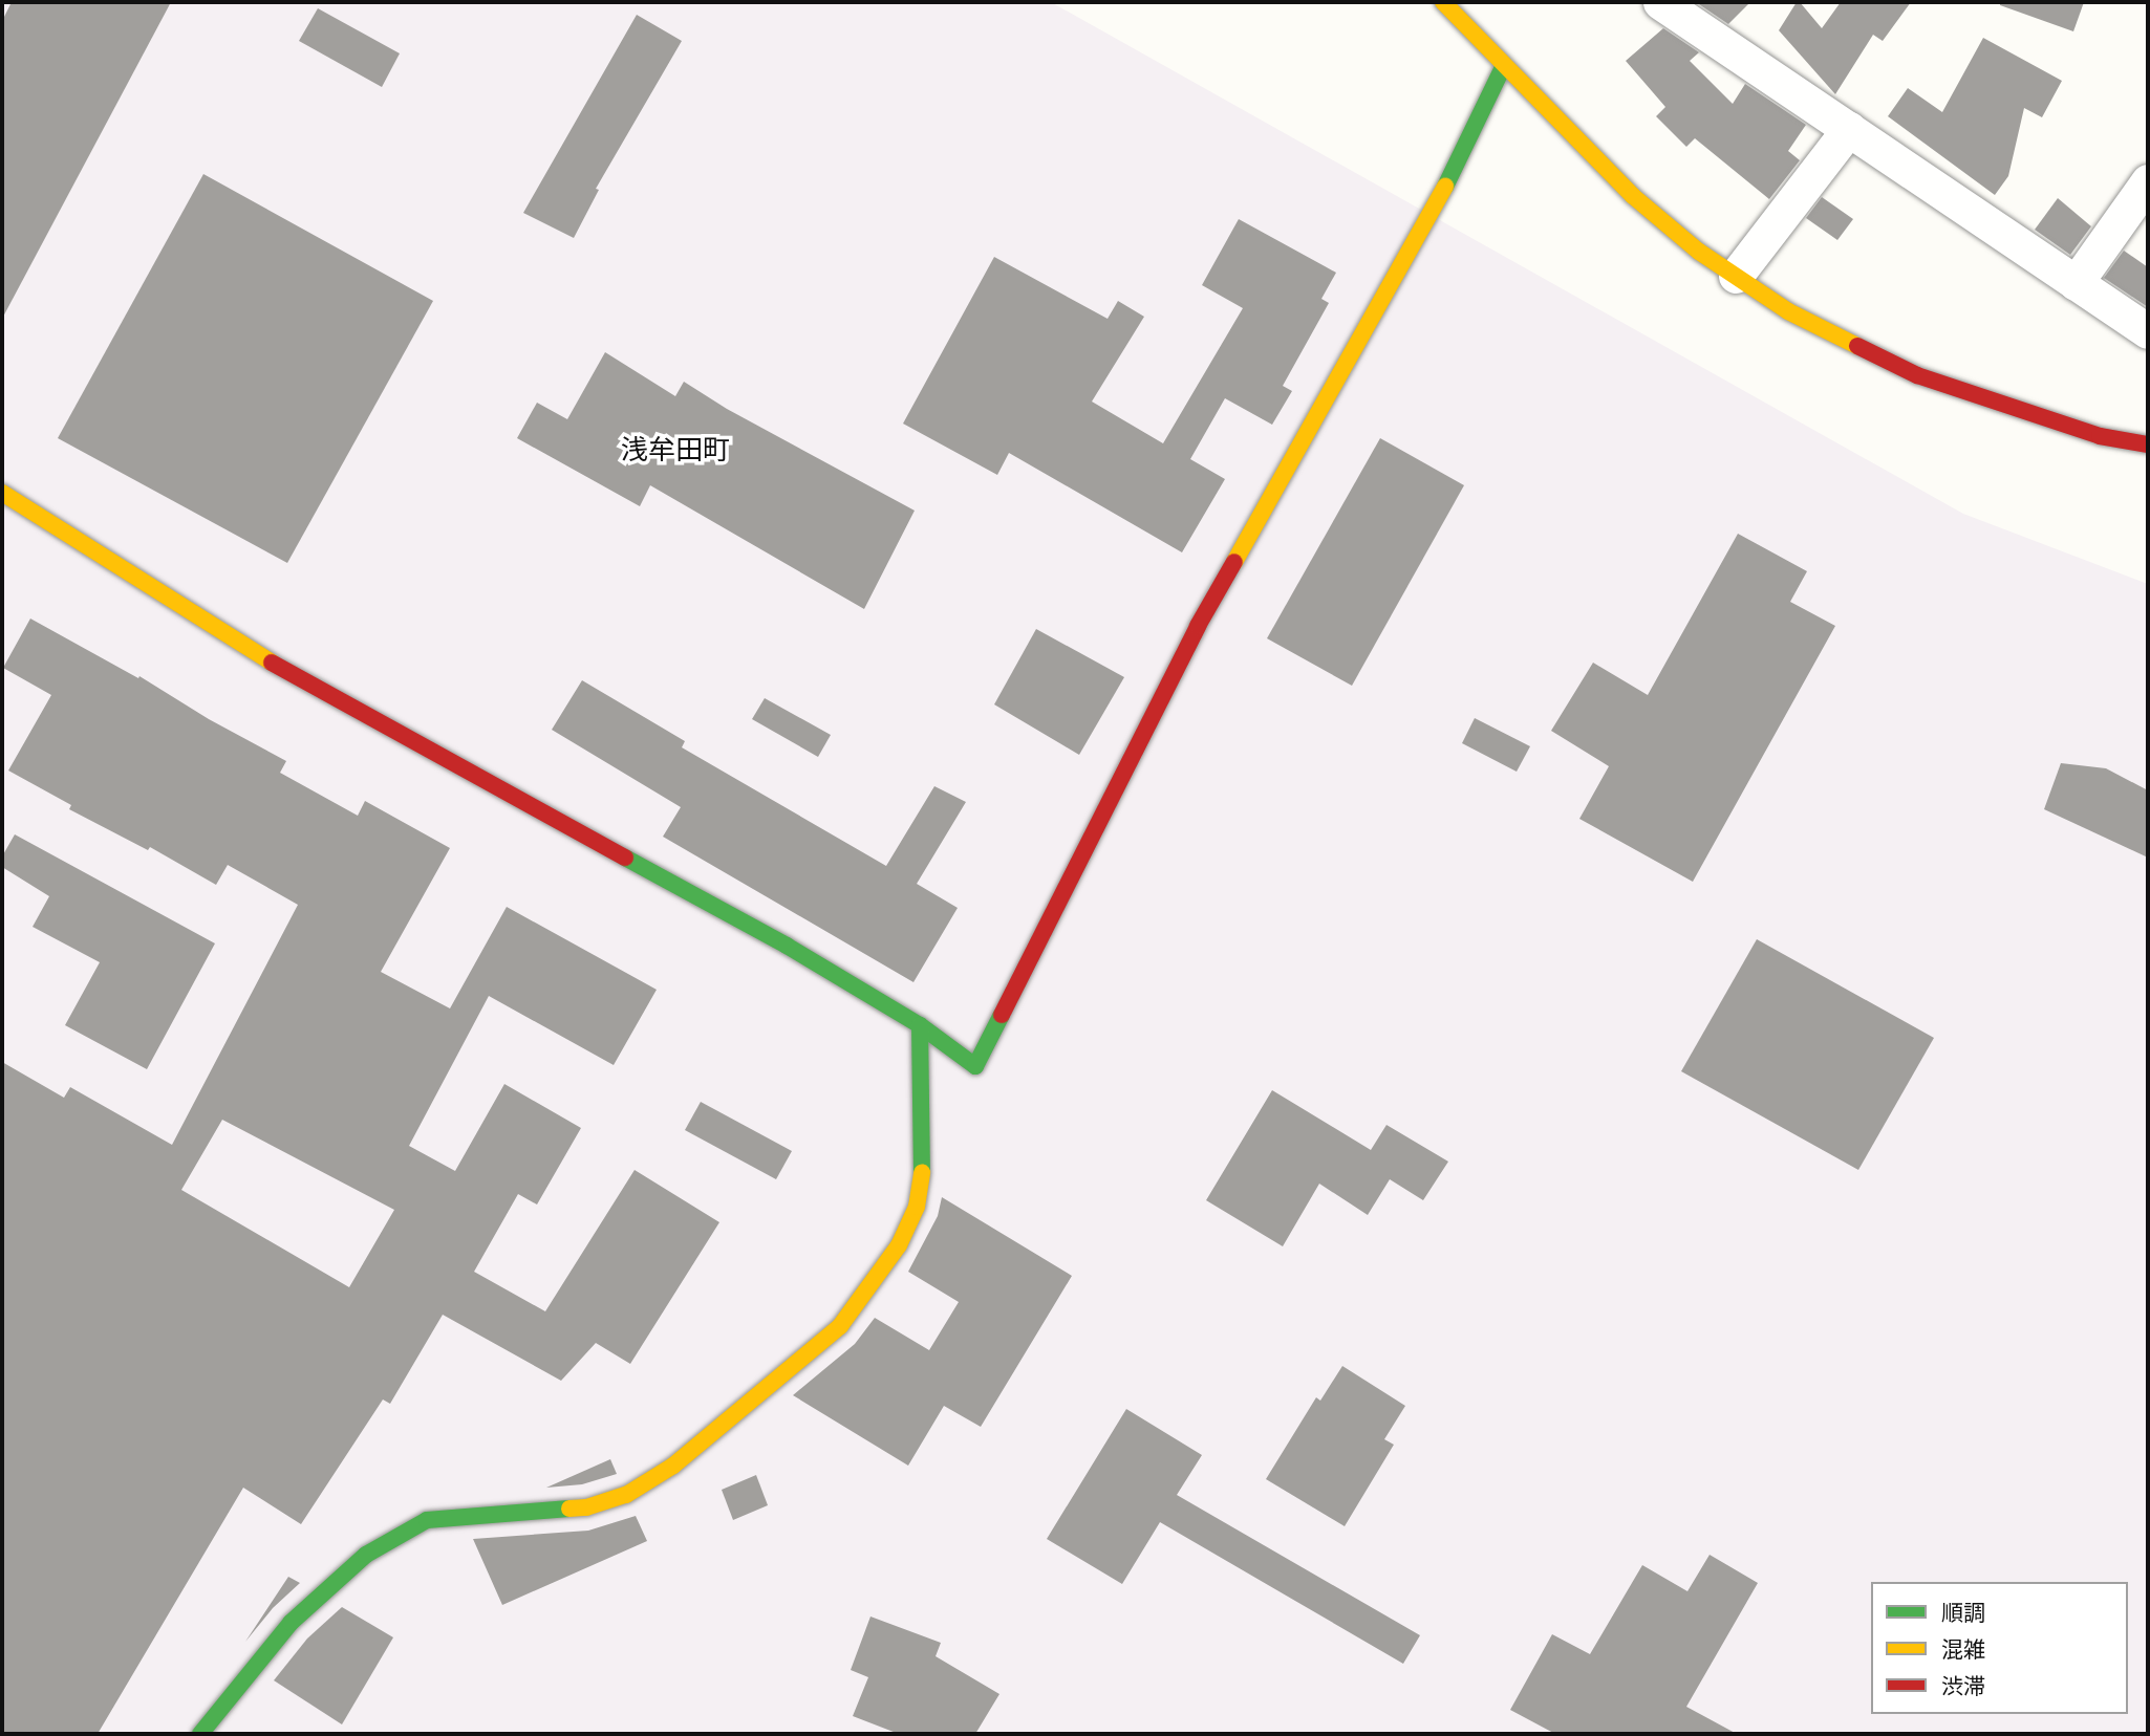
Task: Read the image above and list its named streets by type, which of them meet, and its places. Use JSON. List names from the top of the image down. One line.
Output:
{"districts":["浅牟田町"],"legend":["順調","混雑","渋滞"]}
